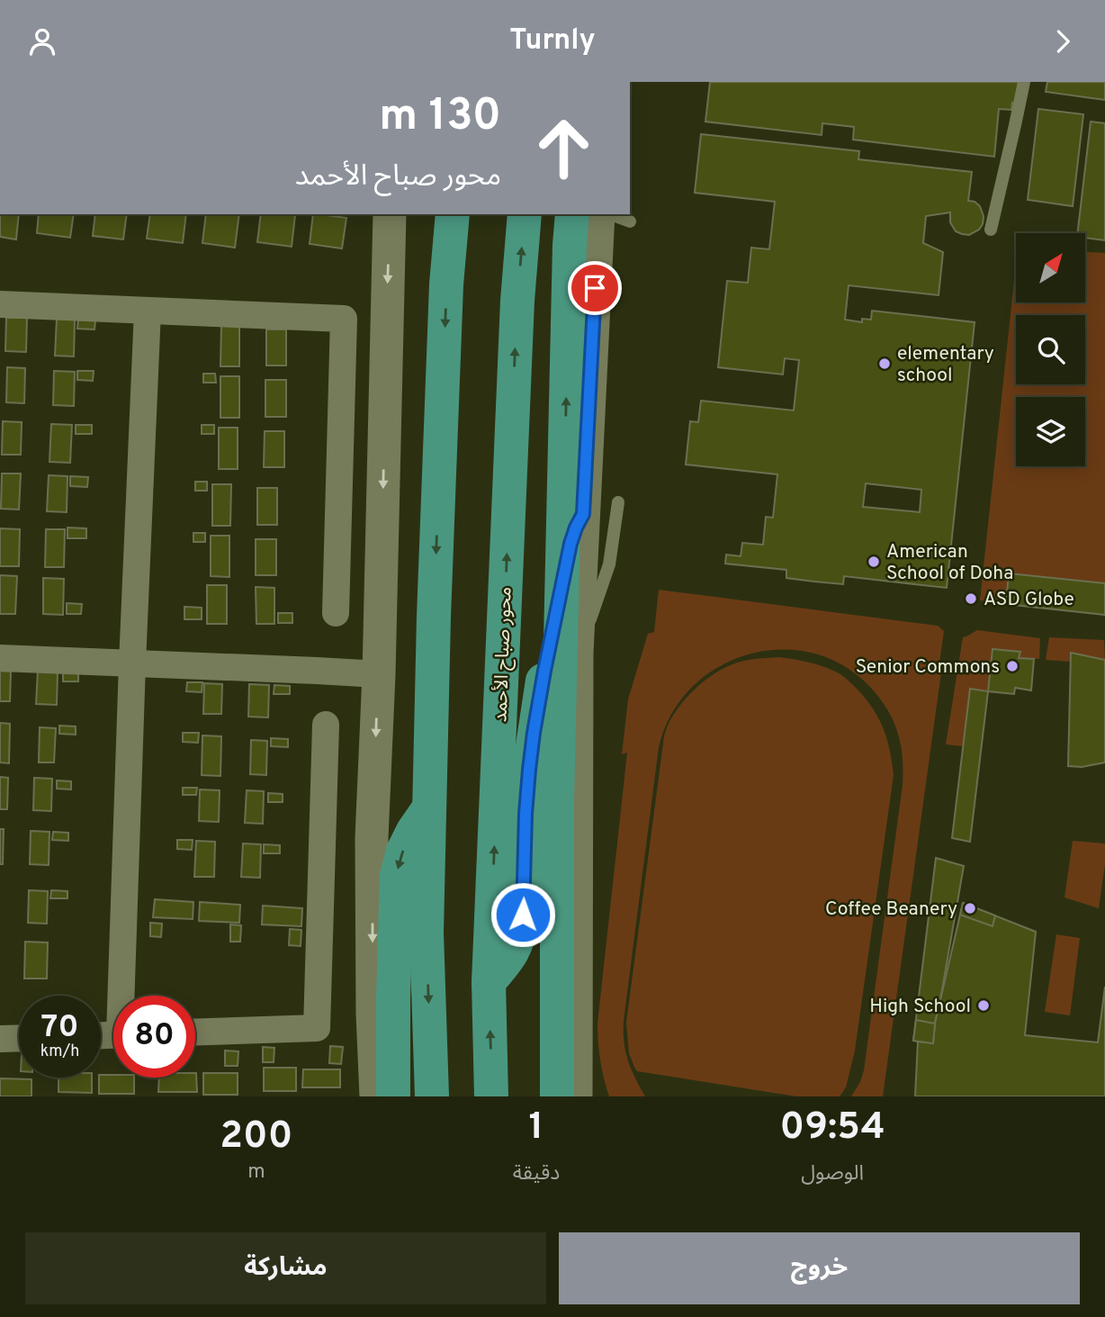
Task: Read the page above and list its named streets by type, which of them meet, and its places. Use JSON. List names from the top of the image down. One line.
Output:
{"streets":{"highway":["محور صباح الأحمد"]},"places":["elementary school","American School of Doha","ASD Globe","Senior Commons","Coffee Beanery","High School"],"north":"top right","page":{"header":"Turnly","turn":["130 m","محور صباح الأحمد"],"speed":"70 km/h","limit":"80","eta":["09:54","الوصول","1","دقيقة","200","m"],"buttons":["خروج","مشاركة"]}}
